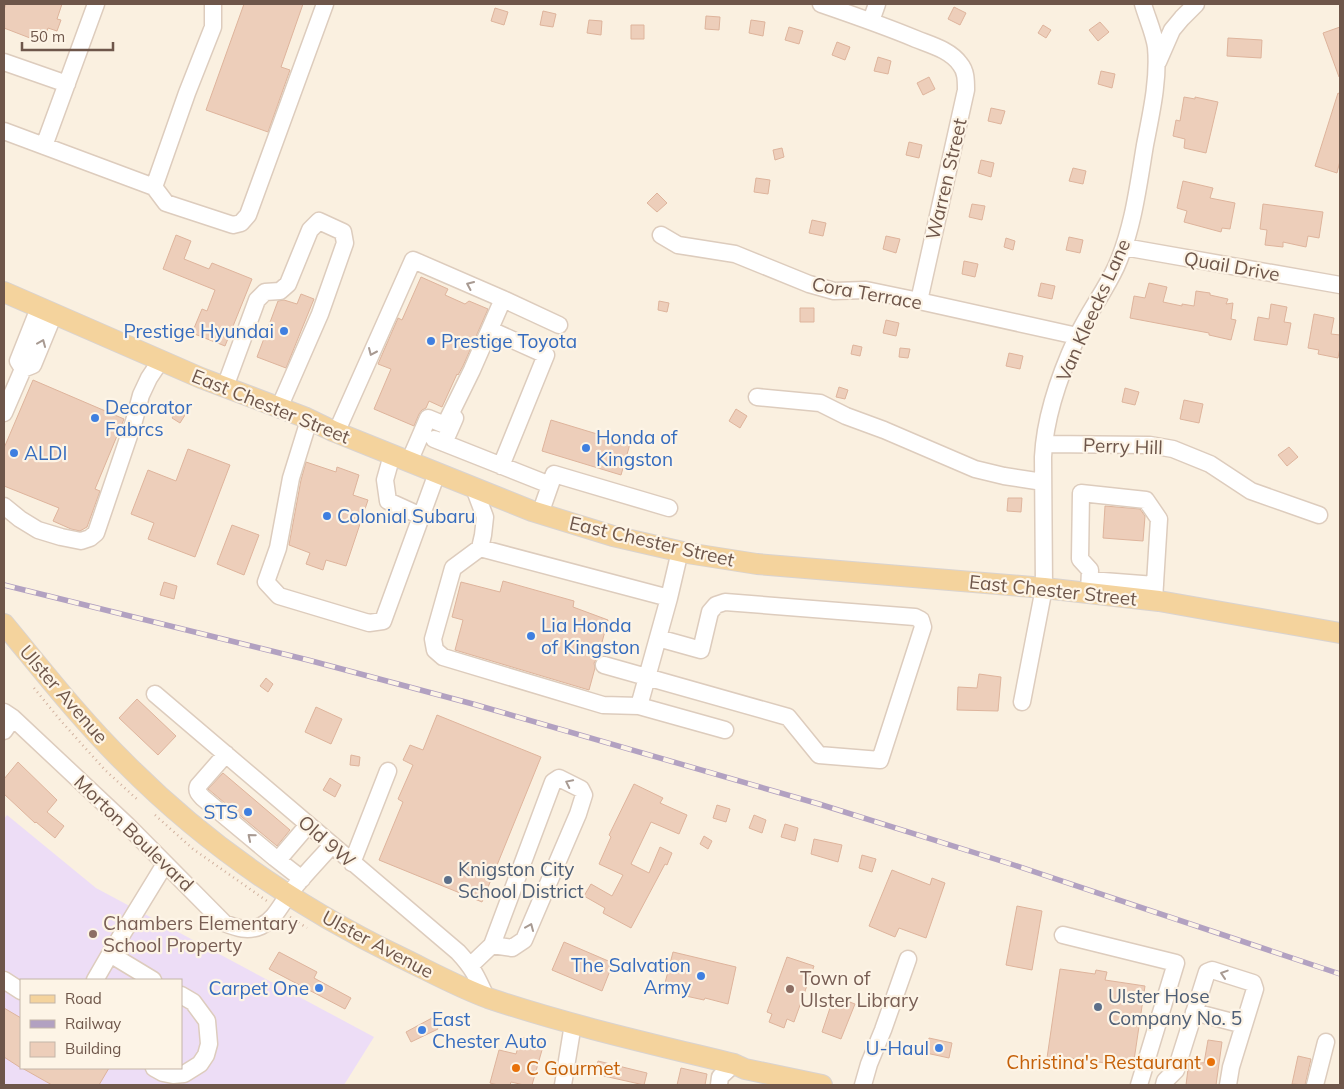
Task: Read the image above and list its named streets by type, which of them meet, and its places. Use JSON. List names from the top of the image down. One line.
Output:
{"streets":{"main road":["East Chester Street","Ulster Avenue"],"street":["Warren Street","Quail Drive","Cora Terrace","Van Kleecks Lane","Perry Hill","Morton Boulevard","Old 9W"]},"crossings":[["Warren Street","Cora Terrace"],["Quail Drive","Van Kleecks Lane"],["Cora Terrace","Van Kleecks Lane"],["Van Kleecks Lane","East Chester Street"],["Van Kleecks Lane","Perry Hill"],["Ulster Avenue","Morton Boulevard"],["Ulster Avenue","Old 9W"],["Morton Boulevard","Old 9W"]],"places":["Prestige Hyundai","Prestige Toyota","Decorator Fabrcs","Honda of Kingston","ALDI","Colonial Subaru","Lia Honda of Kingston","STS","Knigston City School District","Chambers Elementary School Property","The Salvation Army","Carpet One","Town of Ulster Library","Ulster Hose Company No. 5","East Chester Auto","U-Haul","Christina's Restaurant","C Gourmet"],"legend":["Road","Railway","Building"],"scale_bar":"50 m"}
